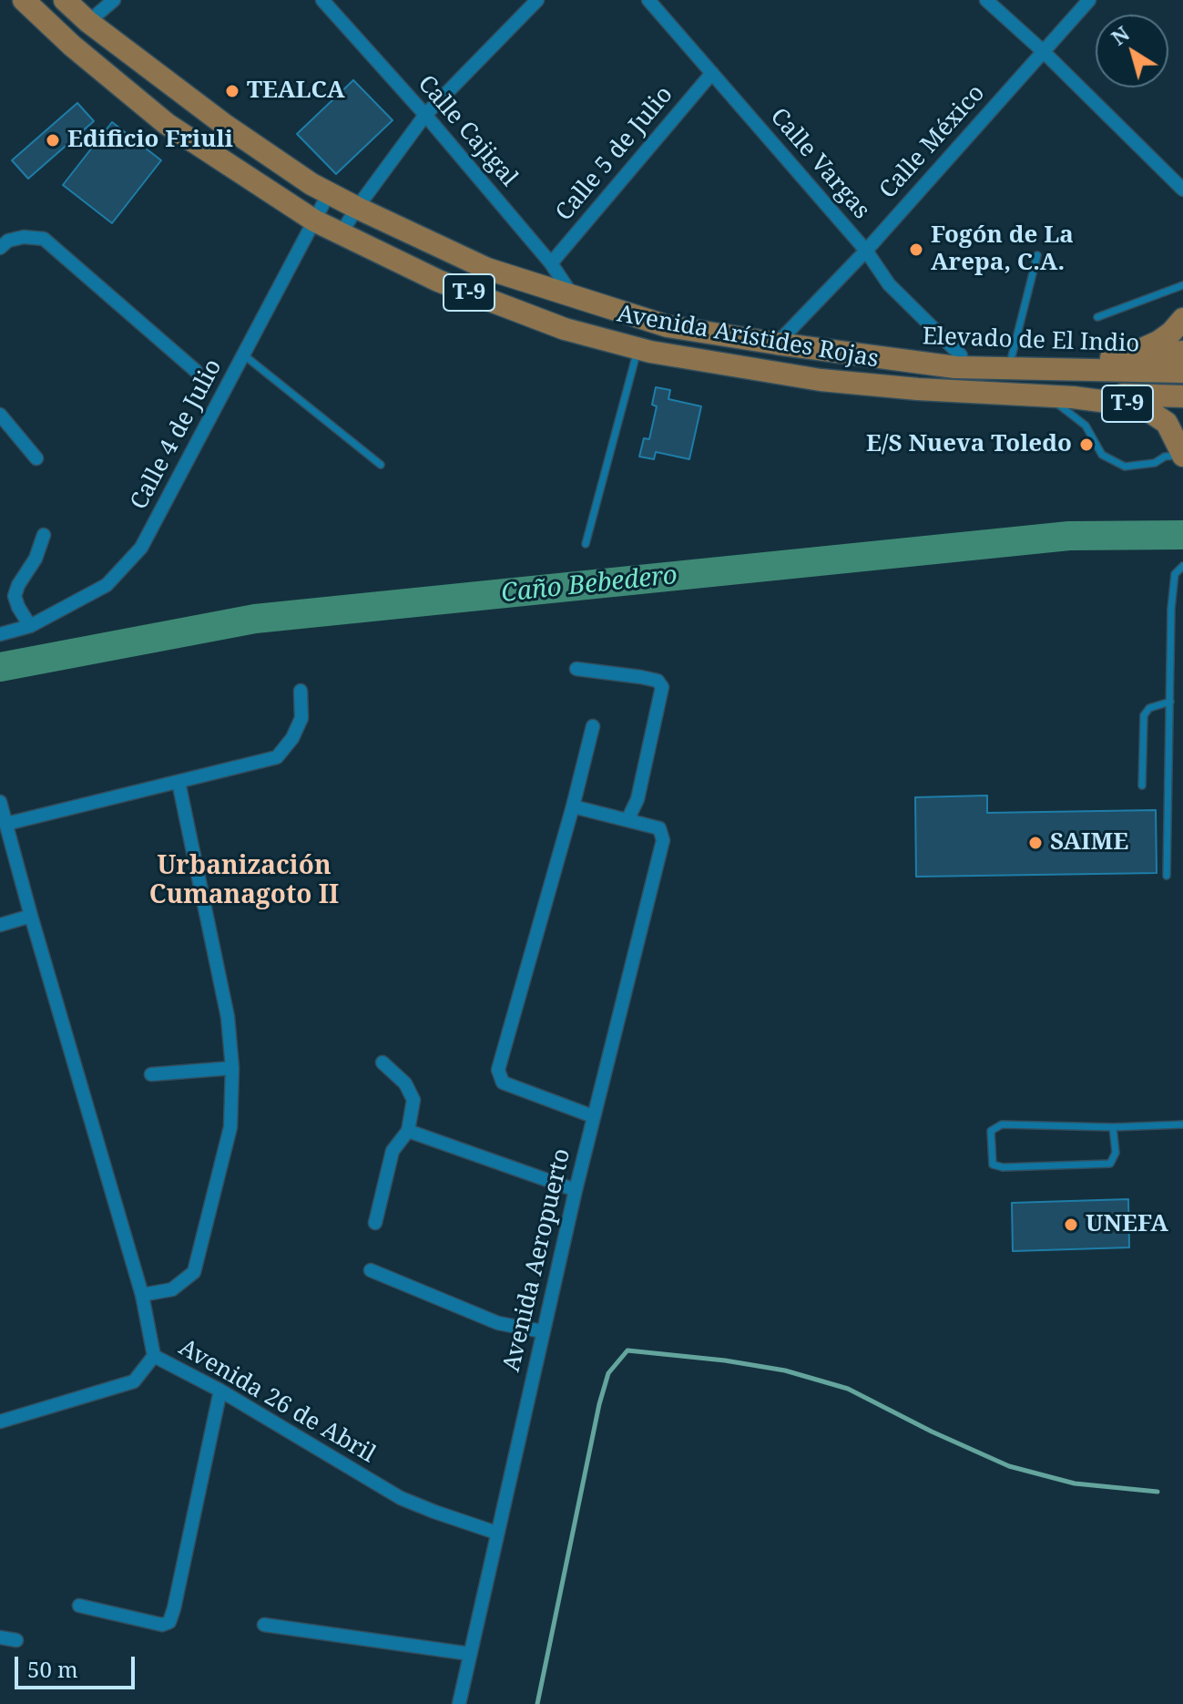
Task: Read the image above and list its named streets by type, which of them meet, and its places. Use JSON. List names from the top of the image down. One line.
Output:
{"streets":{"main road":["T-9","Avenida Arístides Rojas","Elevado de El Indio"],"street":["Calle Cajigal","Calle México","Calle 5 de Julio","Calle Vargas","Calle 4 de Julio","Avenida Aeropuerto","Avenida 26 de Abril"]},"crossings":[["Calle Cajigal","Calle 5 de Julio"],["Calle Cajigal","Avenida Arístides Rojas"],["Calle México","Calle Vargas"],["Calle México","Avenida Arístides Rojas"],["Calle 5 de Julio","Calle Vargas"],["Calle Vargas","T-9"],["Calle Vargas","Elevado de El Indio"],["T-9","Avenida Arístides Rojas"],["T-9","Elevado de El Indio"],["Avenida Arístides Rojas","Elevado de El Indio"],["Avenida Arístides Rojas","Calle 4 de Julio"],["Avenida Aeropuerto","Avenida 26 de Abril"]],"districts":["Urbanización Cumanagoto II"],"water":["Caño Bebedero"],"places":["TEALCA","Edificio Friuli","Fogón de La Arepa, C.A.","E/S Nueva Toledo","SAIME","UNEFA"],"scale_bar":"50 m","north":"top left"}
